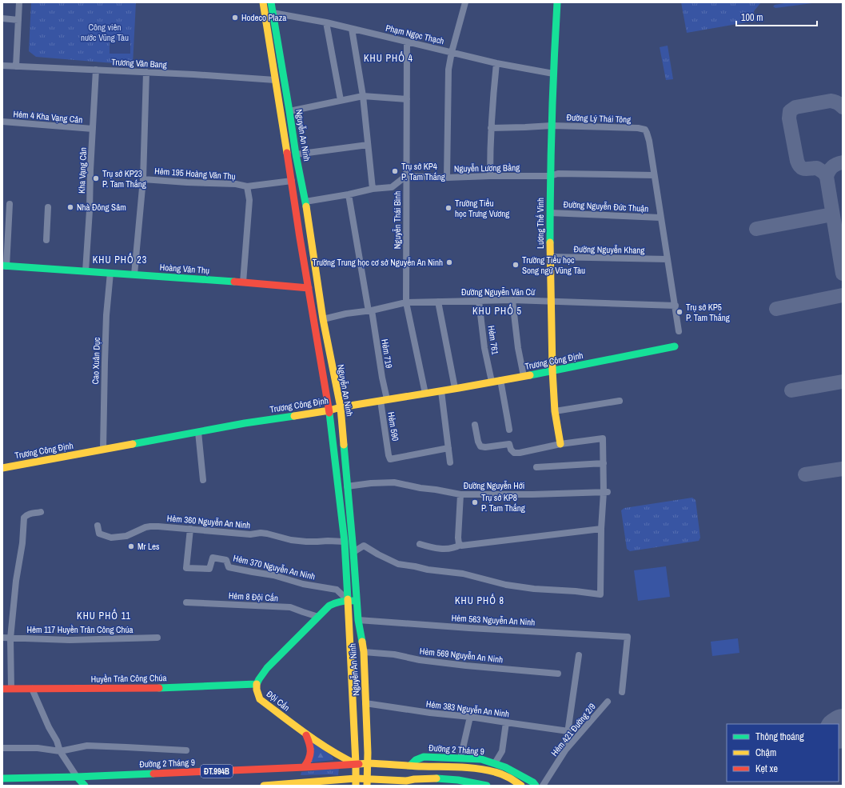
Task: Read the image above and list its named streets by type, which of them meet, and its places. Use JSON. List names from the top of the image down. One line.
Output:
{"streets":{"main road":["Nguyễn An Ninh","Lương Thế Vinh","Hoàng Văn Thụ","Trương Công Định","Huyền Trân Công Chúa","Đội Cấn","Đường 2 Tháng 9","ĐT.994B"],"street":["Phạm Ngọc Thạch","Trương Văn Bang","Hẻm 4 Kha Vạng Cân","Đường Lý Thái Tông","Nguyễn Lương Bằng","Kha Vạng Cân","Hẻm 195 Hoàng Văn Thụ","Đường Nguyễn Đức Thuận","Nguyễn Thái Bình","Đường Nguyễn Khang","Đường Nguyễn Văn Cừ","Hẻm 761","Hẻm 719","Cao Xuân Dục","Hẻm 590","Đường Nguyễn Hới","Hẻm 360 Nguyễn An Ninh","Hẻm 370 Nguyễn An Ninh","Hẻm 8 Đội Cấn","Hẻm 563 Nguyễn An Ninh","Hẻm 117 Huyền Trân Công Chúa","Hẻm 569 Nguyễn An Ninh","Hẻm 383 Nguyễn An Ninh","Hẻm 421 Đường 2/9"]},"crossings":[["Phạm Ngọc Thạch","Nguyễn An Ninh"],["Phạm Ngọc Thạch","Nguyễn Thái Bình"],["Phạm Ngọc Thạch","Lương Thế Vinh"],["Trương Văn Bang","Nguyễn An Ninh"],["Trương Văn Bang","Kha Vạng Cân"],["Hẻm 4 Kha Vạng Cân","Kha Vạng Cân"],["Đường Lý Thái Tông","Nguyễn Lương Bằng"],["Đường Lý Thái Tông","Lương Thế Vinh"],["Nguyễn An Ninh","Hẻm 195 Hoàng Văn Thụ"],["Nguyễn An Ninh","Hoàng Văn Thụ"],["Nguyễn An Ninh","Đường Nguyễn Văn Cừ"],["Nguyễn An Ninh","Trương Công Định"],["Nguyễn An Ninh","Đường Nguyễn Hới"],["Nguyễn An Ninh","Hẻm 360 Nguyễn An Ninh"],["Nguyễn An Ninh","Hẻm 370 Nguyễn An Ninh"],["Nguyễn An Ninh","Hẻm 563 Nguyễn An Ninh"],["Nguyễn An Ninh","Hẻm 569 Nguyễn An Ninh"],["Nguyễn An Ninh","Đội Cấn"],["Nguyễn An Ninh","Hẻm 383 Nguyễn An Ninh"],["Nguyễn An Ninh","Đường 2 Tháng 9"],["Nguyễn Lương Bằng","Nguyễn Thái Bình"],["Nguyễn Lương Bằng","Lương Thế Vinh"],["Kha Vạng Cân","Hoàng Văn Thụ"],["Hẻm 195 Hoàng Văn Thụ","Hoàng Văn Thụ"],["Đường Nguyễn Đức Thuận","Lương Thế Vinh"],["Nguyễn Thái Bình","Đường Nguyễn Văn Cừ"],["Nguyễn Thái Bình","Trương Công Định"],["Lương Thế Vinh","Đường Nguyễn Khang"],["Lương Thế Vinh","Đường Nguyễn Văn Cừ"],["Lương Thế Vinh","Trương Công Định"],["Hoàng Văn Thụ","Cao Xuân Dục"],["Đường Nguyễn Văn Cừ","Hẻm 761"],["Đường Nguyễn Văn Cừ","Hẻm 719"],["Hẻm 761","Trương Công Định"],["Hẻm 719","Trương Công Định"],["Hẻm 719","Hẻm 590"],["Cao Xuân Dục","Trương Công Định"],["Trương Công Định","Hẻm 590"],["Hẻm 360 Nguyễn An Ninh","Hẻm 370 Nguyễn An Ninh"],["Huyền Trân Công Chúa","Đội Cấn"],["Đội Cấn","Đường 2 Tháng 9"]],"districts":["KHU PHỐ 4","KHU PHỐ 23","KHU PHỐ 5","KHU PHỐ 8","KHU PHỐ 11"],"parks":["Công viên nước Vũng Tàu"],"places":["Hodeco Plaza","Trụ sở KP4 P. Tam Thắng","Trụ sở KP23 P. Tam Thắng","Nhà Đông Sâm","Trường Tiểu học Trưng Vương","Trường Trung học cơ sở Nguyễn An Ninh","Trường Tiểu học Song ngữ Vũng Tàu","Trụ sở KP5 P. Tam Thắng","Trụ sở KP8 P. Tam Thắng","Mr Les"],"legend":["Thông thoáng","Chậm","Kẹt xe"],"scale_bar":"100 m"}
